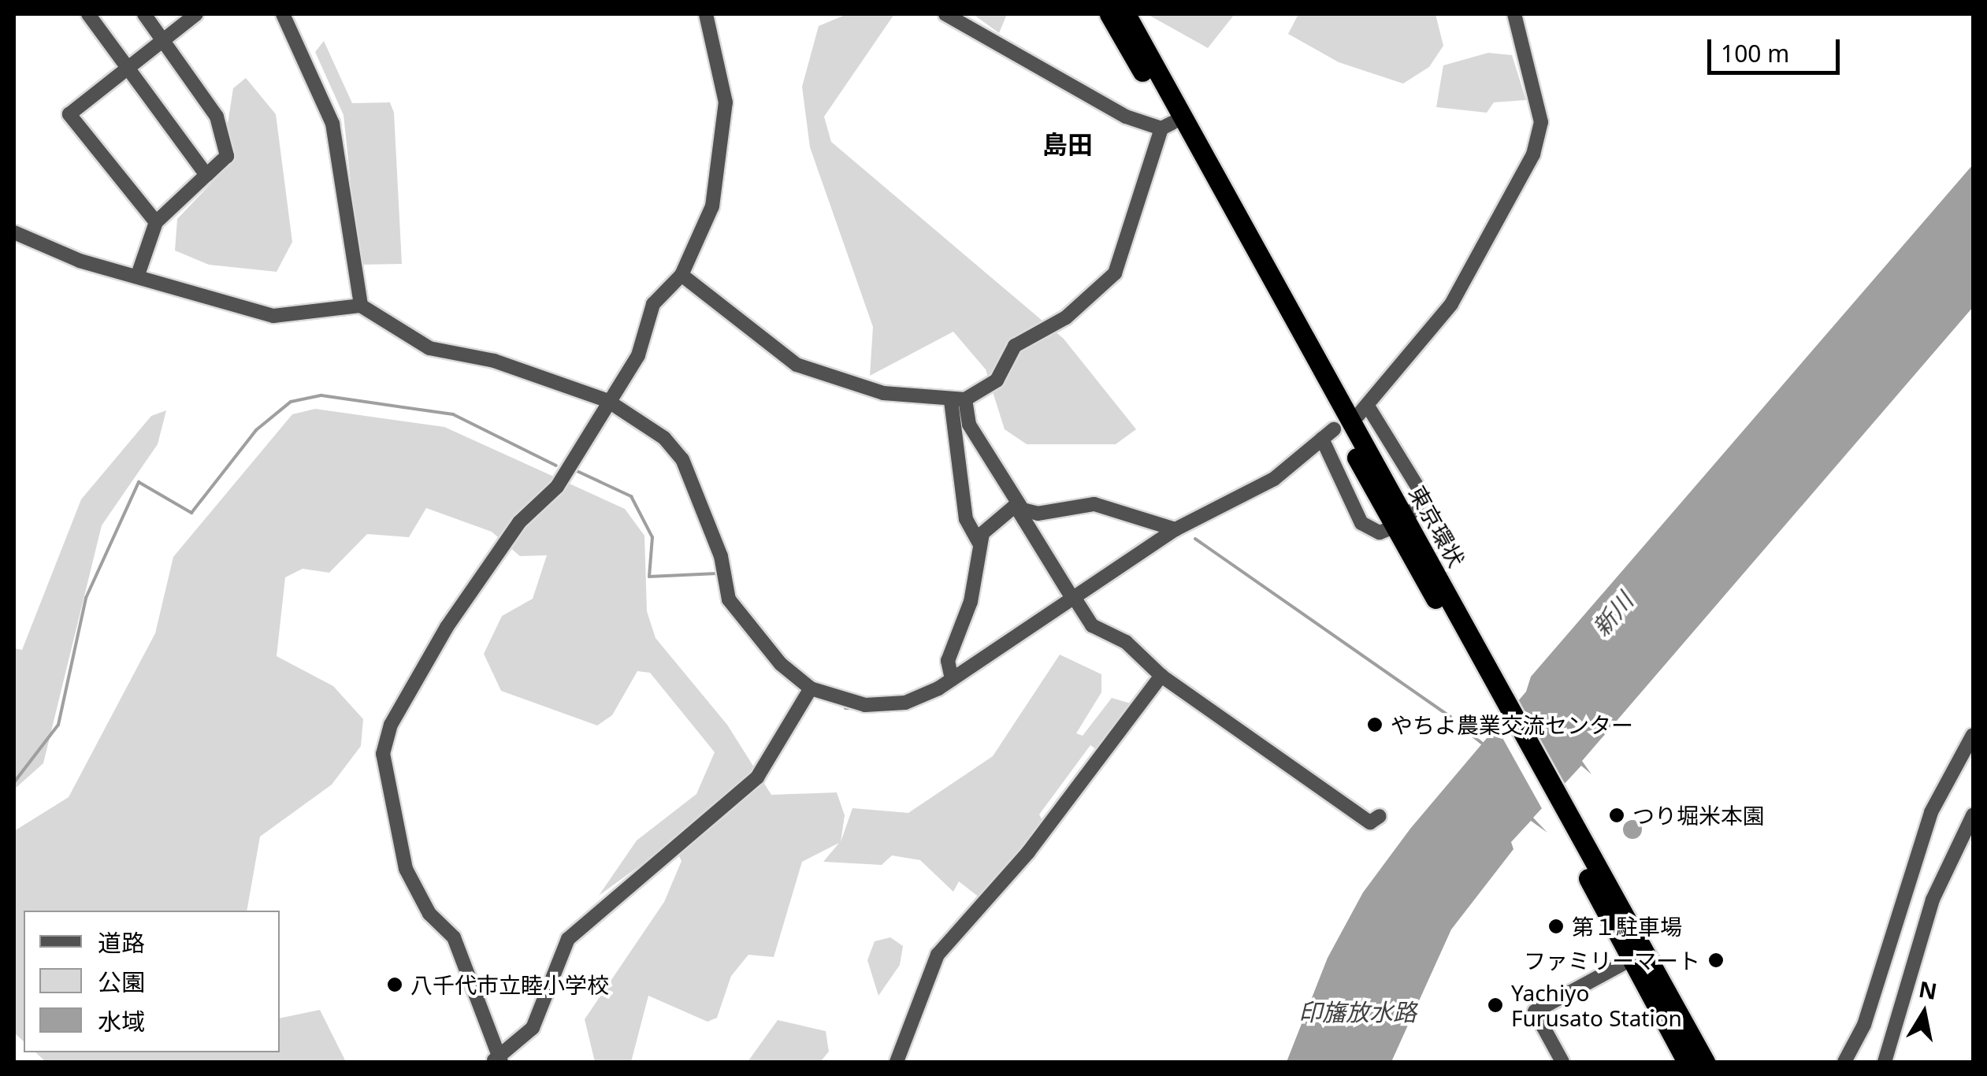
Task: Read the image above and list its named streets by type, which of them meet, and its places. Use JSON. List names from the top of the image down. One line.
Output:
{"streets":{"highway":["東京環状"]},"districts":["島田"],"water":["新川","印旛放水路"],"places":["やちよ農業交流センター","つり堀米本園","第１駐車場","ファミリーマート","八千代市立睦小学校","Yachiyo Furusato Station"],"legend":["道路","公園","水域"],"scale_bar":"100 m","north":"top"}
